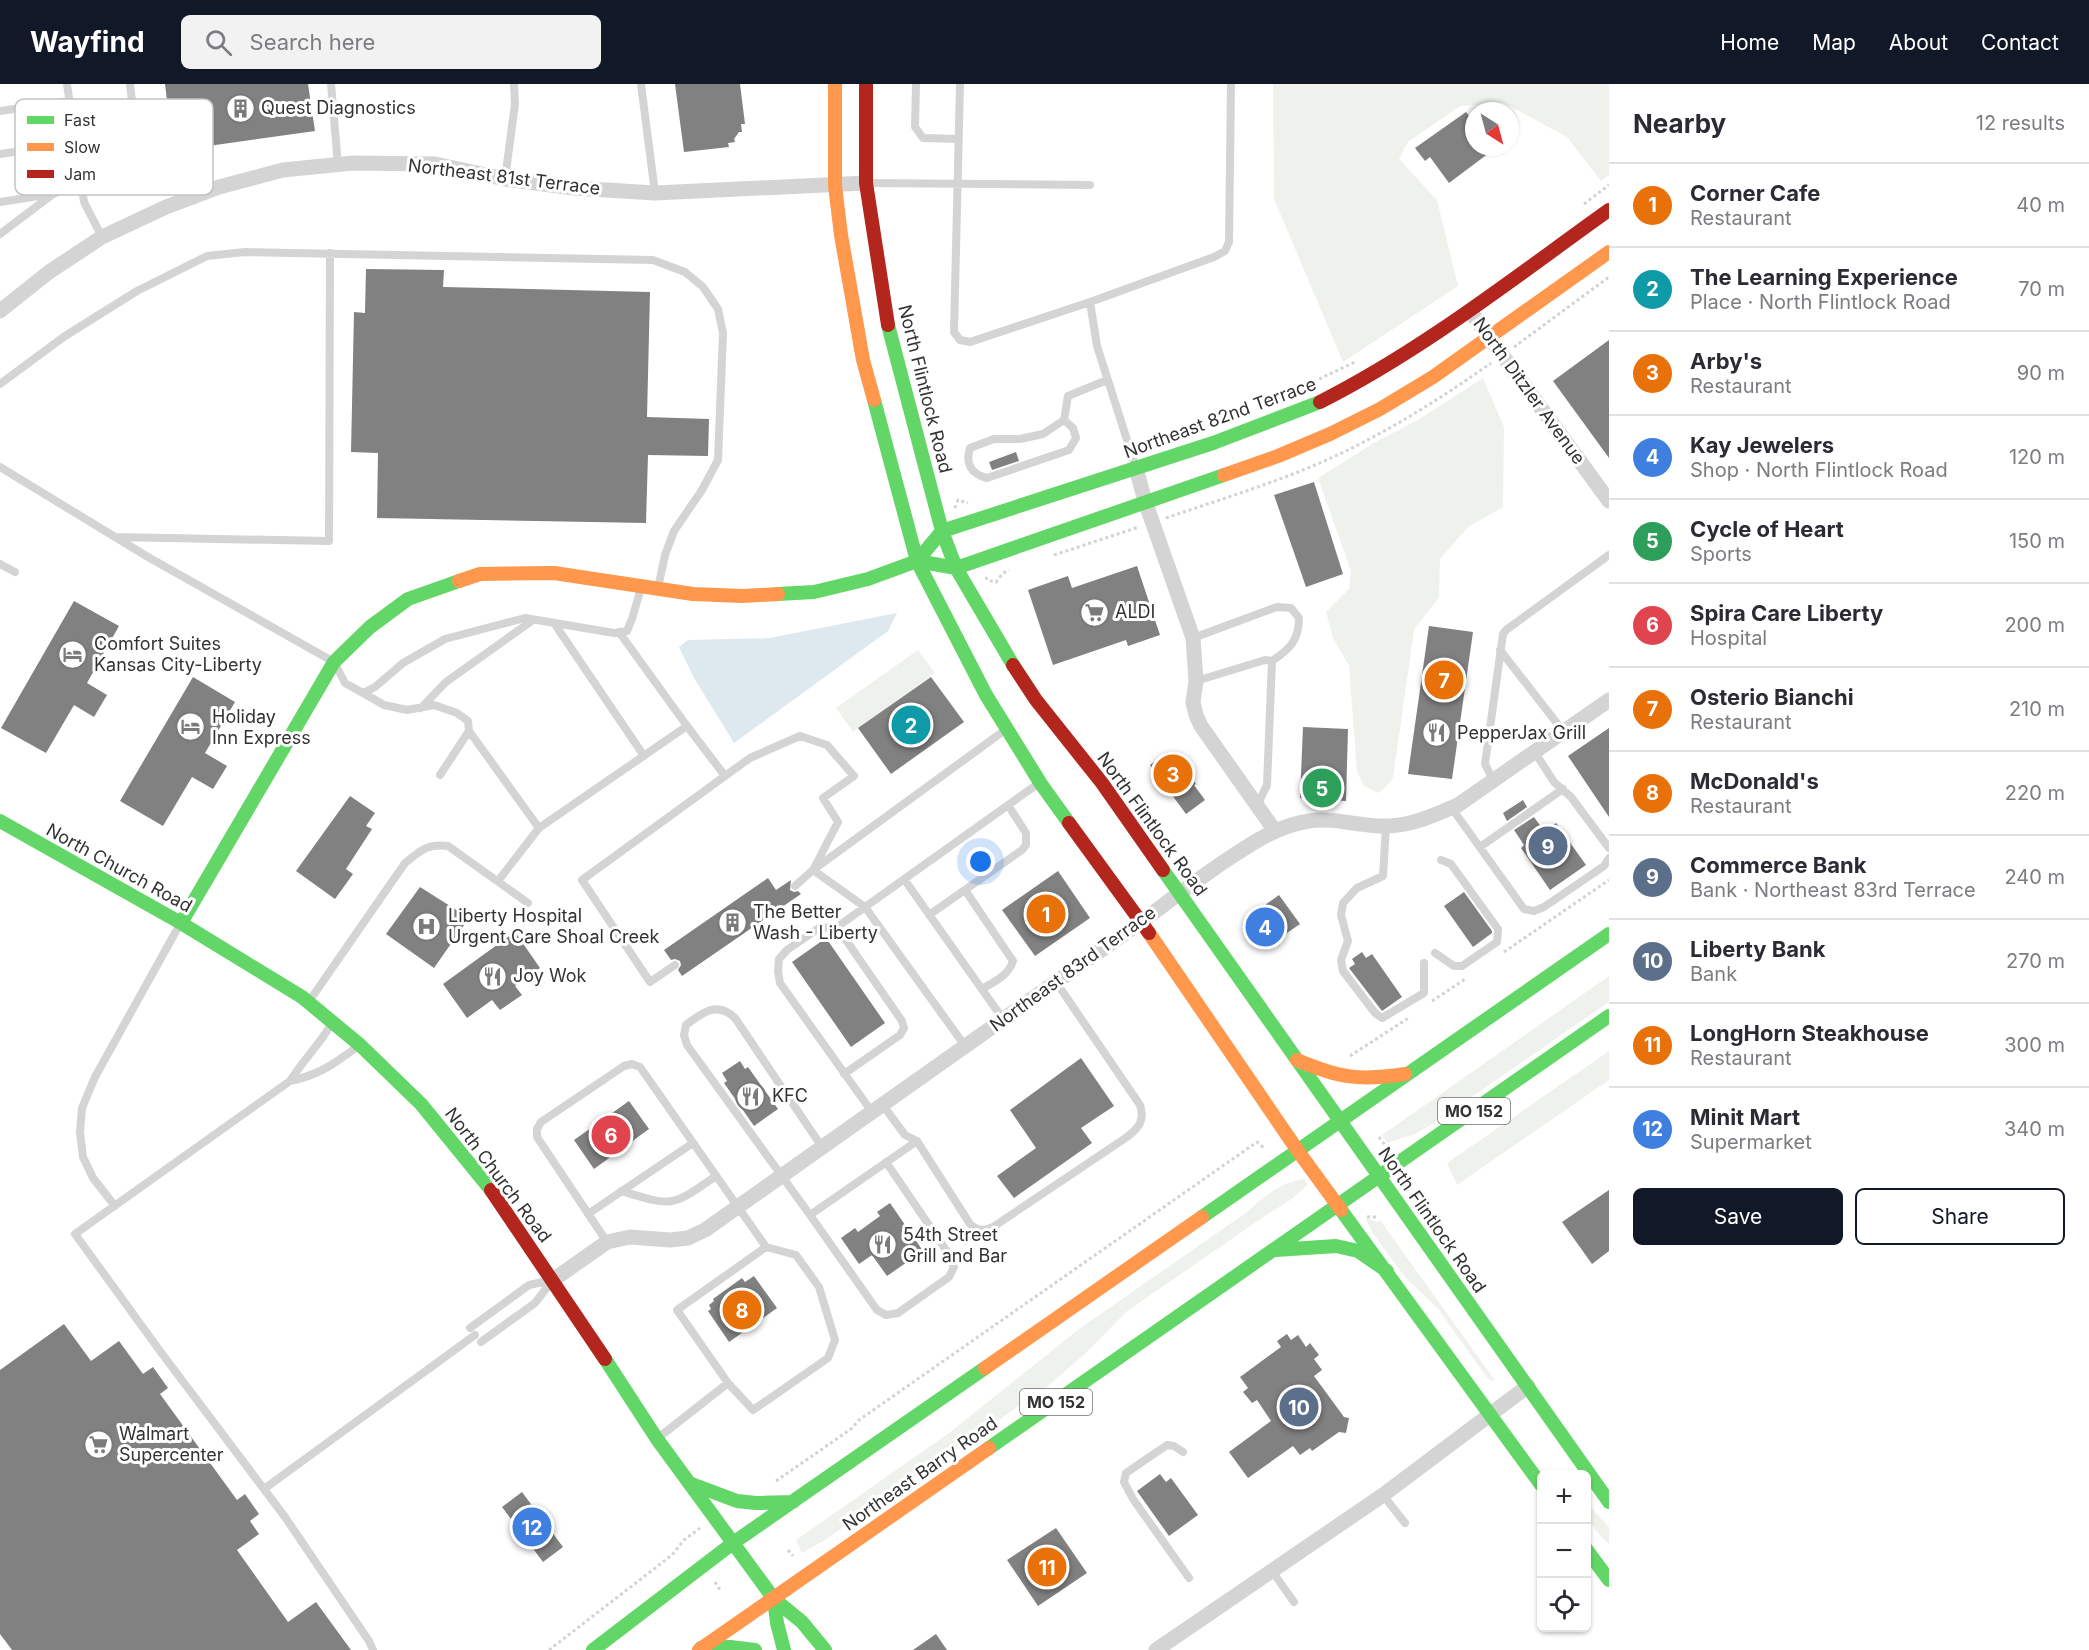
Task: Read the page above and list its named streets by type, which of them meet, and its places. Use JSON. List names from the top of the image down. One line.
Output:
{"streets":{"main road":["North Flintlock Road","Northeast 82nd Terrace","North Church Road","MO 152","Northeast Barry Road"],"street":["Northeast 81st Terrace","North Ditzler Avenue","Northeast 83rd Terrace"]},"crossings":[["Northeast 81st Terrace","North Flintlock Road"],["North Flintlock Road","Northeast 82nd Terrace"],["North Flintlock Road","Northeast 83rd Terrace"],["North Flintlock Road","MO 152"],["North Ditzler Avenue","Northeast 82nd Terrace"],["North Church Road","Northeast 83rd Terrace"],["North Church Road","Northeast Barry Road"],["MO 152","Northeast Barry Road"]],"places":{"building":["Quest Diagnostics","The Better Wash - Liberty"],"supermarket":["ALDI","Walmart Supercenter"],"hotel":["Comfort Suites Kansas City-Liberty","Holiday Inn Express"],"restaurant":["PepperJax Grill","Joy Wok","KFC","54th Street Grill and Bar"],"hospital":["Liberty Hospital Urgent Care Shoal Creek"]},"legend":["Fast","Slow","Jam"],"north":"bottom right","page":{"header":"Wayfind","search":"Search here","nav":["Home","Map","About","Contact"],"heading":["Nearby","12 results"],"list":[{"mark":"1","name":"Corner Cafe","note":"Restaurant","value":"40 m"},{"mark":"2","name":"The Learning Experience","note":"Place · North Flintlock Road","value":"70 m"},{"mark":"3","name":"Arby's","note":"Restaurant","value":"90 m"},{"mark":"4","name":"Kay Jewelers","note":"Shop · North Flintlock Road","value":"120 m"},{"mark":"5","name":"Cycle of Heart","note":"Sports","value":"150 m"},{"mark":"6","name":"Spira Care Liberty","note":"Hospital","value":"200 m"},{"mark":"7","name":"Osterio Bianchi","note":"Restaurant","value":"210 m"},{"mark":"8","name":"McDonald's","note":"Restaurant","value":"220 m"},{"mark":"9","name":"Commerce Bank","note":"Bank · Northeast 83rd Terrace","value":"240 m"},{"mark":"10","name":"Liberty Bank","note":"Bank","value":"270 m"},{"mark":"11","name":"LongHorn Steakhouse","note":"Restaurant","value":"300 m"},{"mark":"12","name":"Minit Mart","note":"Supermarket","value":"340 m"}],"pins":["7","2","3","5","9","1","4","6","8","10","12","11"],"buttons":["Save","Share"],"map_buttons":["+","−"]}}
